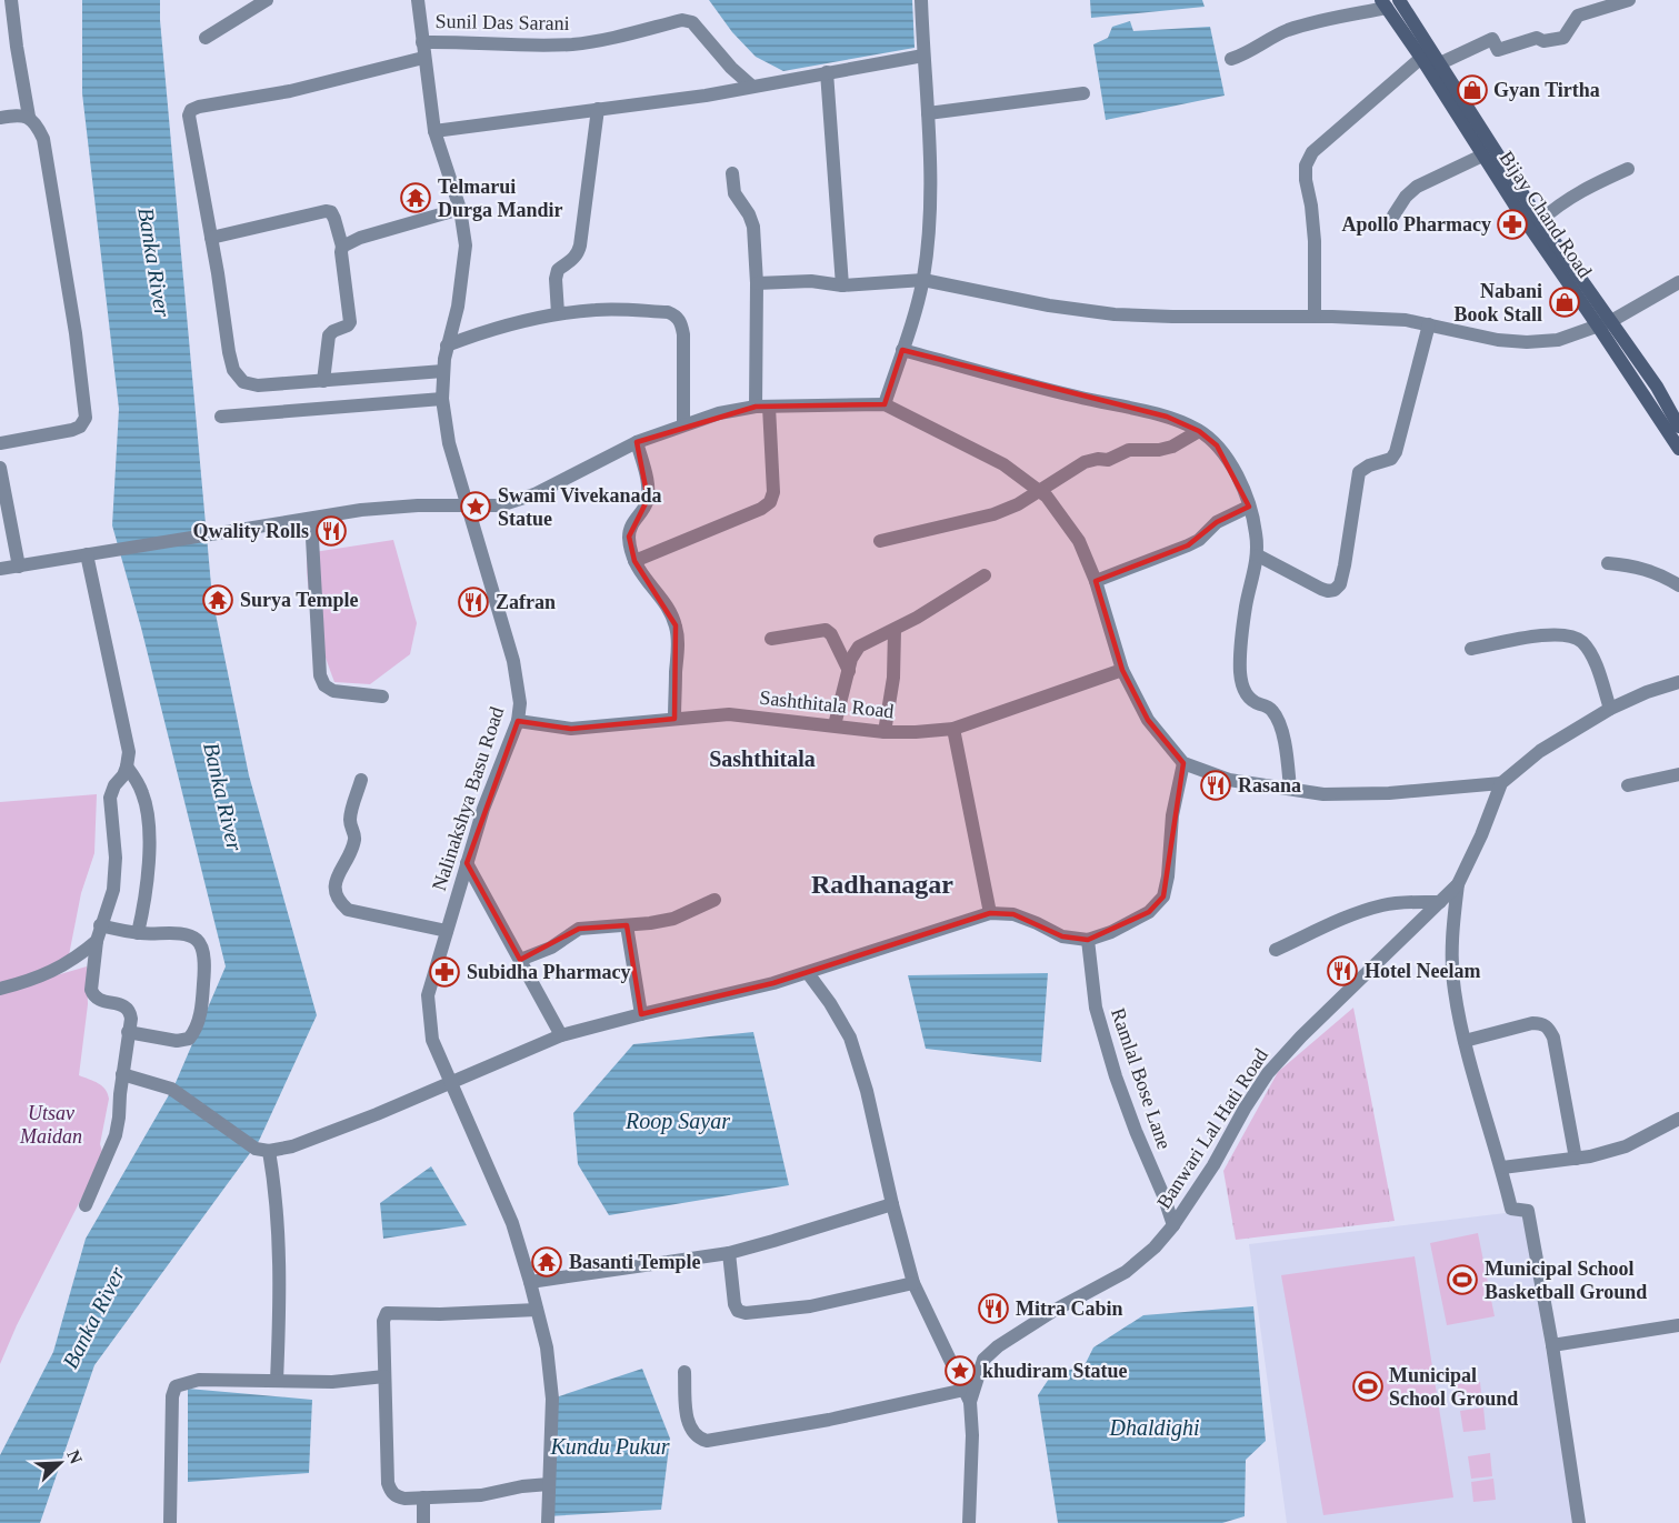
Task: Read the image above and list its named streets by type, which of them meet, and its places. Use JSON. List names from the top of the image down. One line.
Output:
{"streets":{"main road":["Bijay Chand Road"],"street":["Sunil Das Sarani","Sashthitala Road","Nalinakshya Basu Road","Ramlal Bose Lane","Banwari Lal Hati Road"]},"crossings":[["Sunil Das Sarani","Nalinakshya Basu Road"],["Sashthitala Road","Nalinakshya Basu Road"],["Ramlal Bose Lane","Banwari Lal Hati Road"]],"districts":["Sashthitala","Radhanagar"],"water":["Banka River","Roop Sayar","Dhaldighi","Kundu Pukur"],"parks":["Utsav Maidan"],"places":{"shop":["Gyan Tirtha","Nabani Book Stall"],"temple":["Telmarui Durga Mandir","Surya Temple","Basanti Temple"],"pharmacy":["Apollo Pharmacy","Subidha Pharmacy"],"place":["Swami Vivekanada Statue","khudiram Statue"],"restaurant":["Qwality Rolls","Zafran","Rasana","Hotel Neelam","Mitra Cabin"],"sports":["Municipal School Basketball Ground","Municipal School Ground"]},"north":"top right"}
